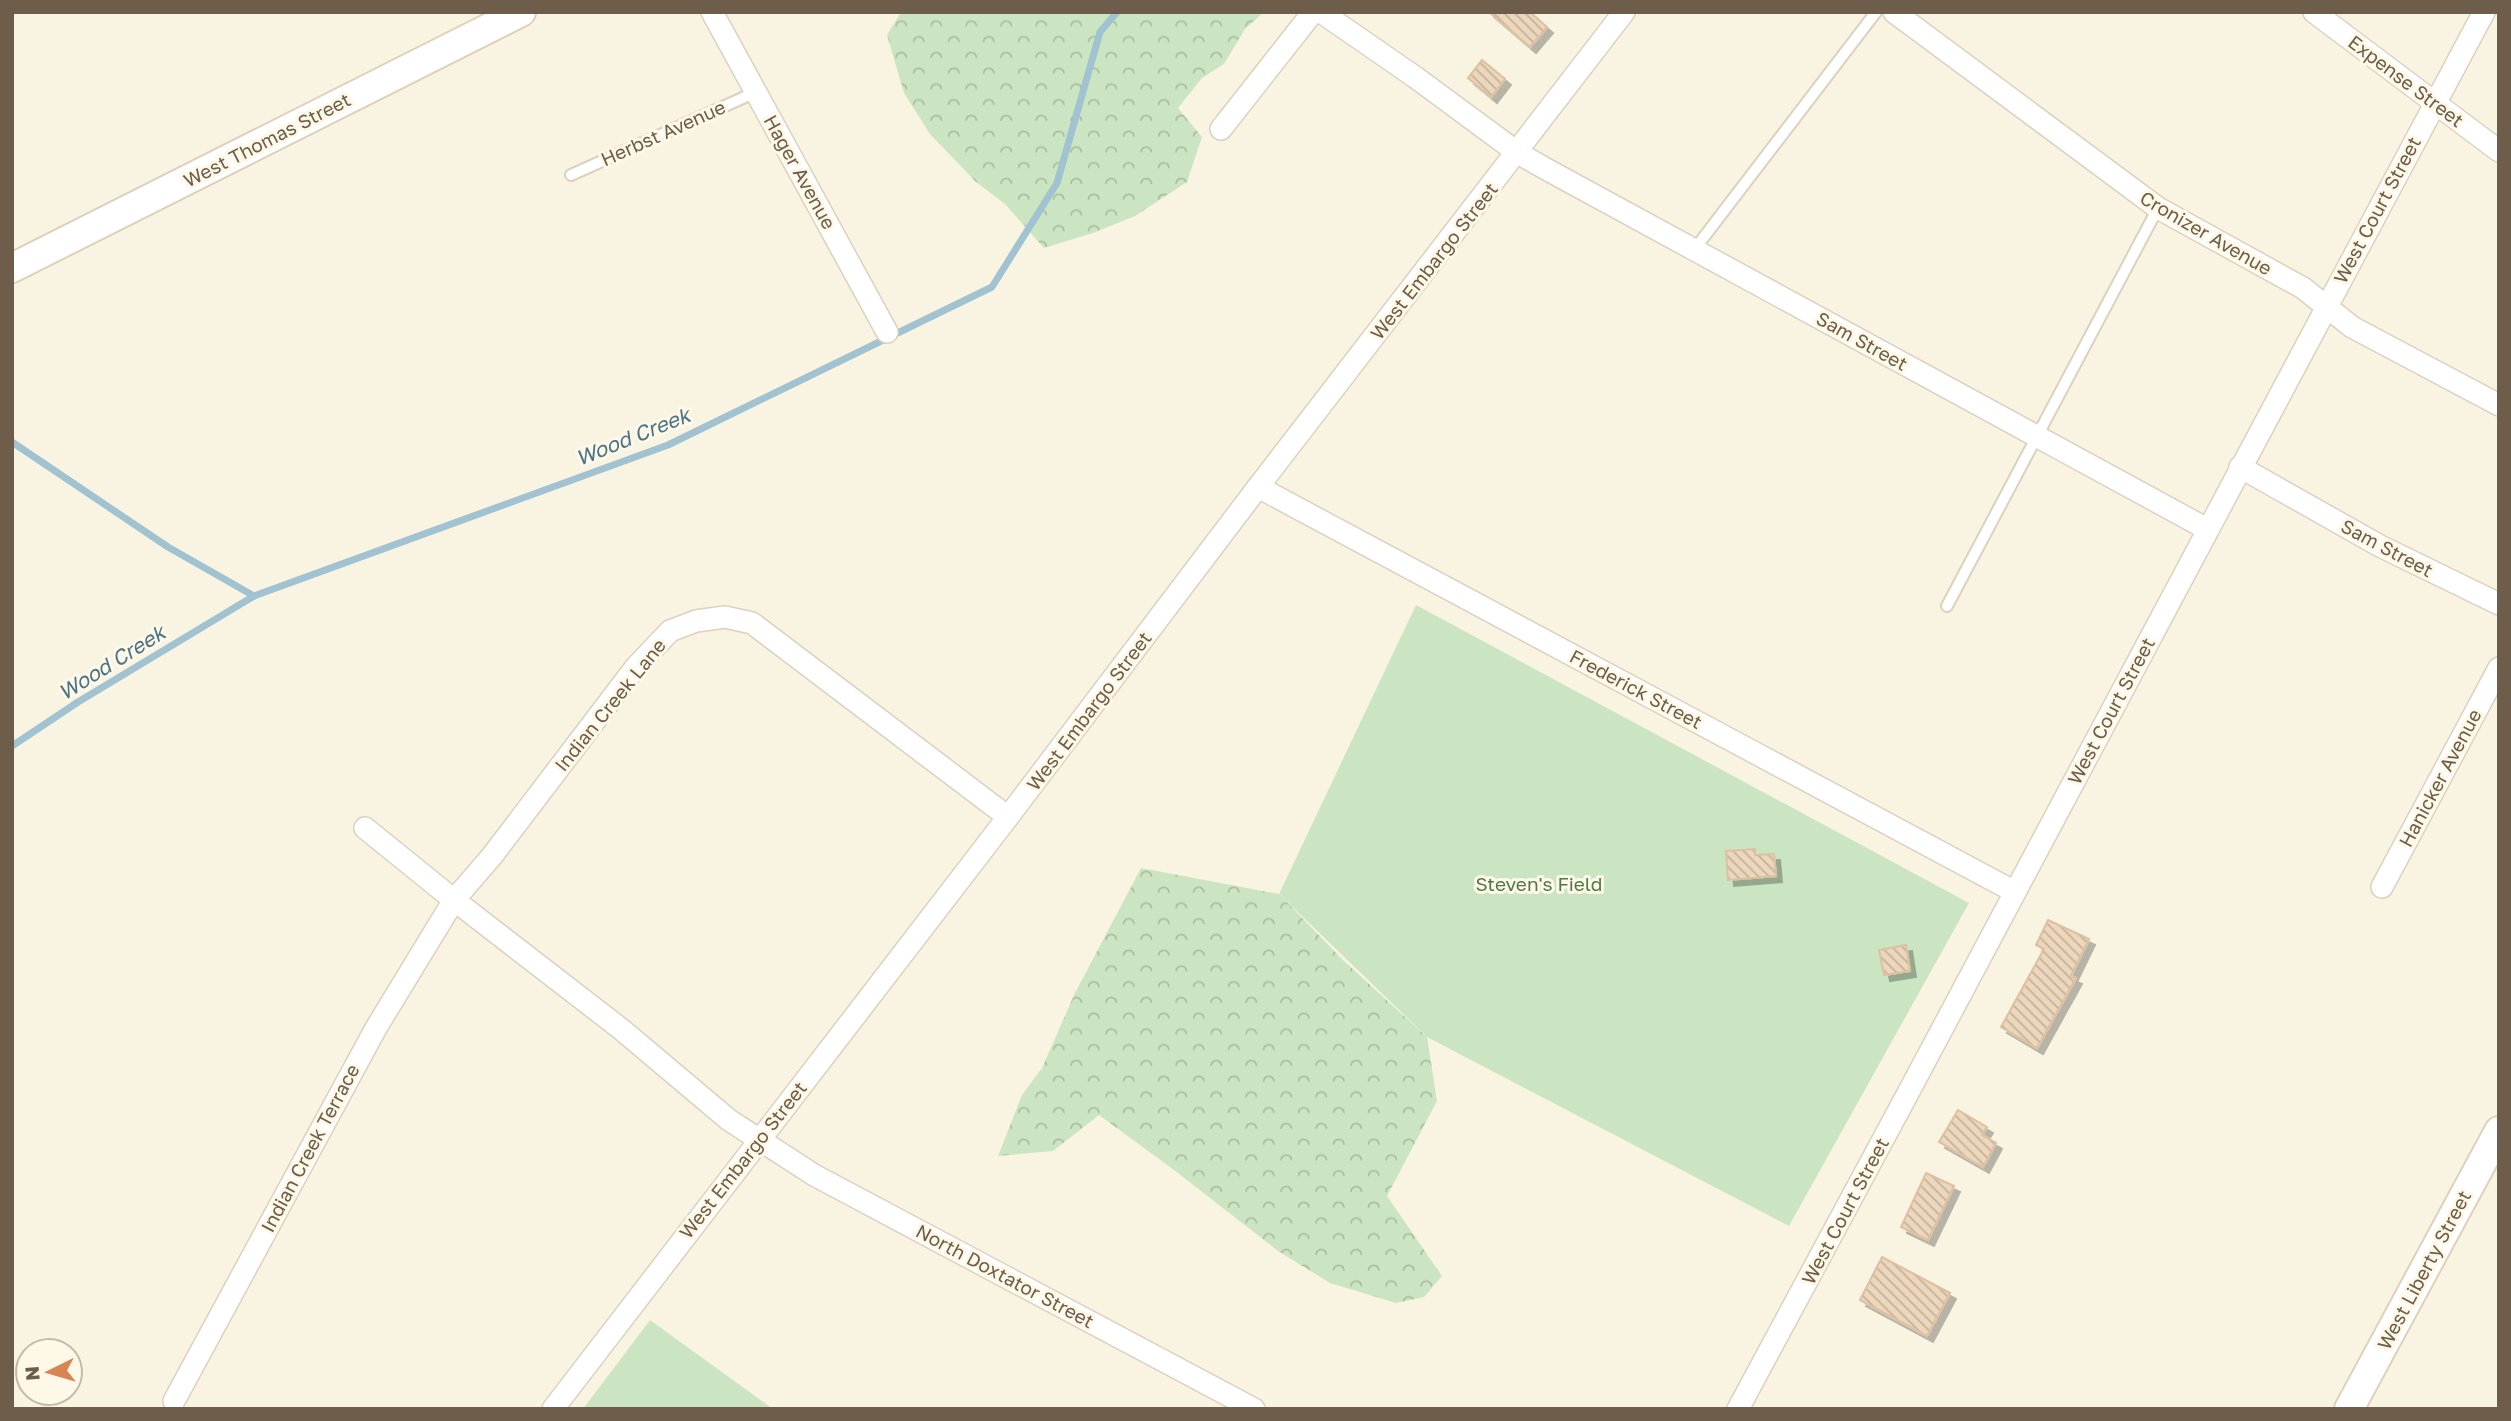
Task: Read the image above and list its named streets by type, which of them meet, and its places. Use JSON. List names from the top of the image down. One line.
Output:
{"streets":{"street":["Expense Street","West Thomas Street","Hager Avenue","West Court Street","Cronizer Avenue","West Embargo Street","Sam Street","Frederick Street","Indian Creek Lane","Hanicker Avenue","Indian Creek Terrace","West Liberty Street","North Doxtator Street"],"lane":["Herbst Avenue"]},"crossings":[["Expense Street","West Court Street"],["Herbst Avenue","Hager Avenue"],["West Court Street","Cronizer Avenue"],["West Court Street","Sam Street"],["West Court Street","Frederick Street"],["West Embargo Street","Sam Street"],["West Embargo Street","Frederick Street"],["West Embargo Street","Indian Creek Lane"],["West Embargo Street","North Doxtator Street"],["Indian Creek Lane","Indian Creek Terrace"]],"water":["Wood Creek"],"parks":["Steven's Field"],"north":"left"}
